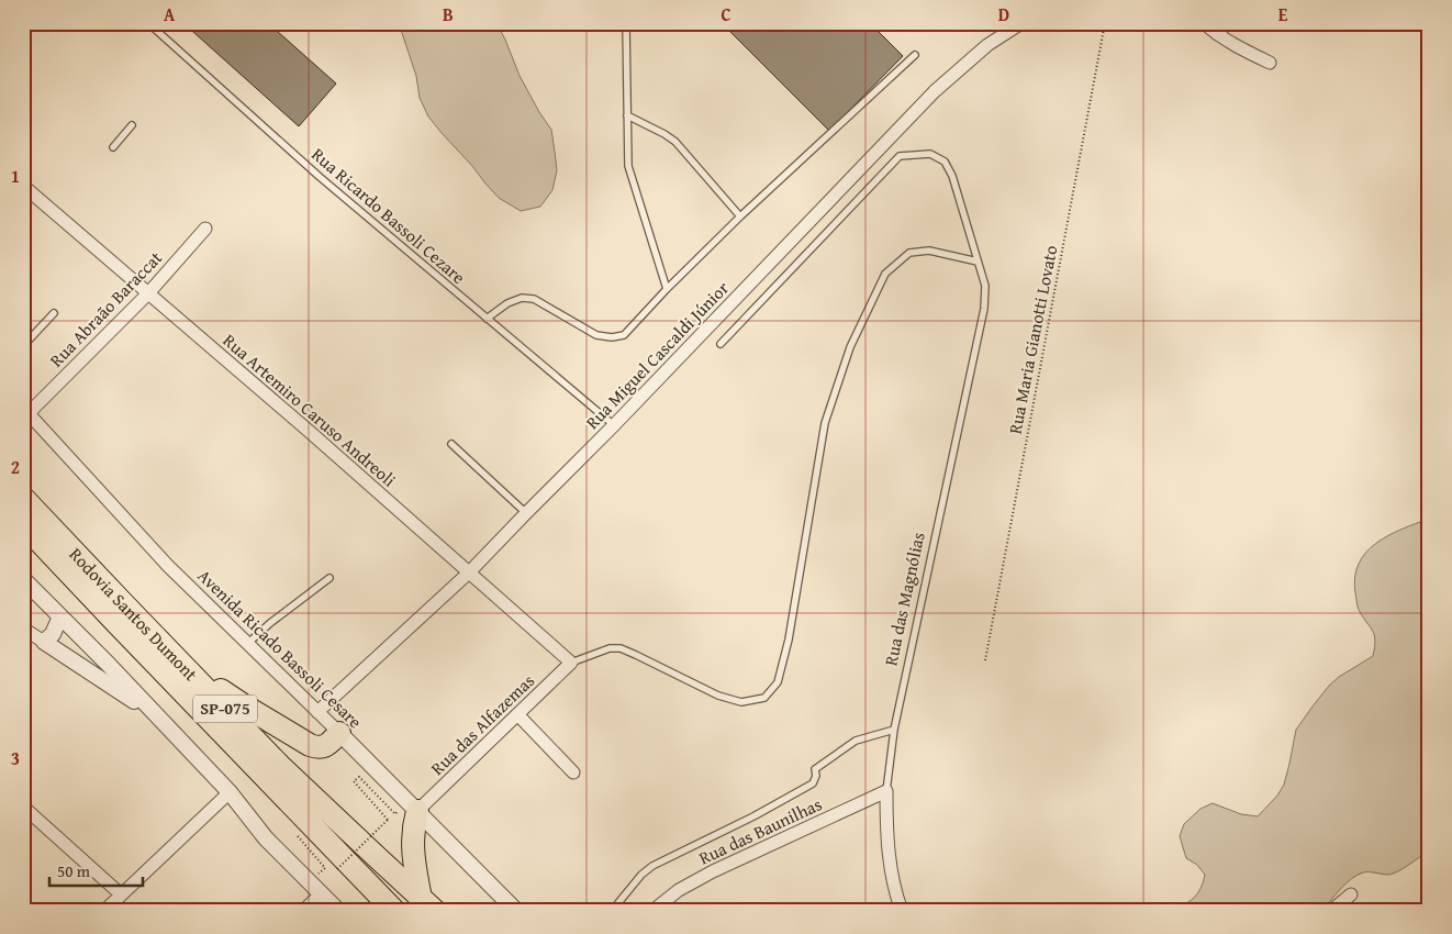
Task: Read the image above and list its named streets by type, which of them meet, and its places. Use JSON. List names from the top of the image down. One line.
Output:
{"streets":{"highway":["Rodovia Santos Dumont","SP-075"],"street":["Rua Abraão Baraccat","Rua Miguel Cascaldi Júnior","Rua Artemiro Caruso Andreoli","Rua das Magnólias","Avenida Ricado Bassoli Cesare","Rua das Alfazemas","Rua das Baunilhas"],"lane":["Rua Ricardo Bassoli Cezare"],"path":["Rua Maria Gianotti Lovato"]},"crossings":[["Rua Ricardo Bassoli Cezare","Rua Miguel Cascaldi Júnior"],["Rua Abraão Baraccat","Rua Artemiro Caruso Andreoli"],["Rua Abraão Baraccat","Avenida Ricado Bassoli Cesare"],["Rua Miguel Cascaldi Júnior","Rua Artemiro Caruso Andreoli"],["Rua Miguel Cascaldi Júnior","Avenida Ricado Bassoli Cesare"],["Rua Artemiro Caruso Andreoli","Rua das Alfazemas"],["Rua das Magnólias","Rua das Baunilhas"],["Avenida Ricado Bassoli Cesare","Rua das Alfazemas"]],"scale_bar":"50 m","grid":{"columns":["A","B","C","D","E"],"rows":["1","2","3"]}}
